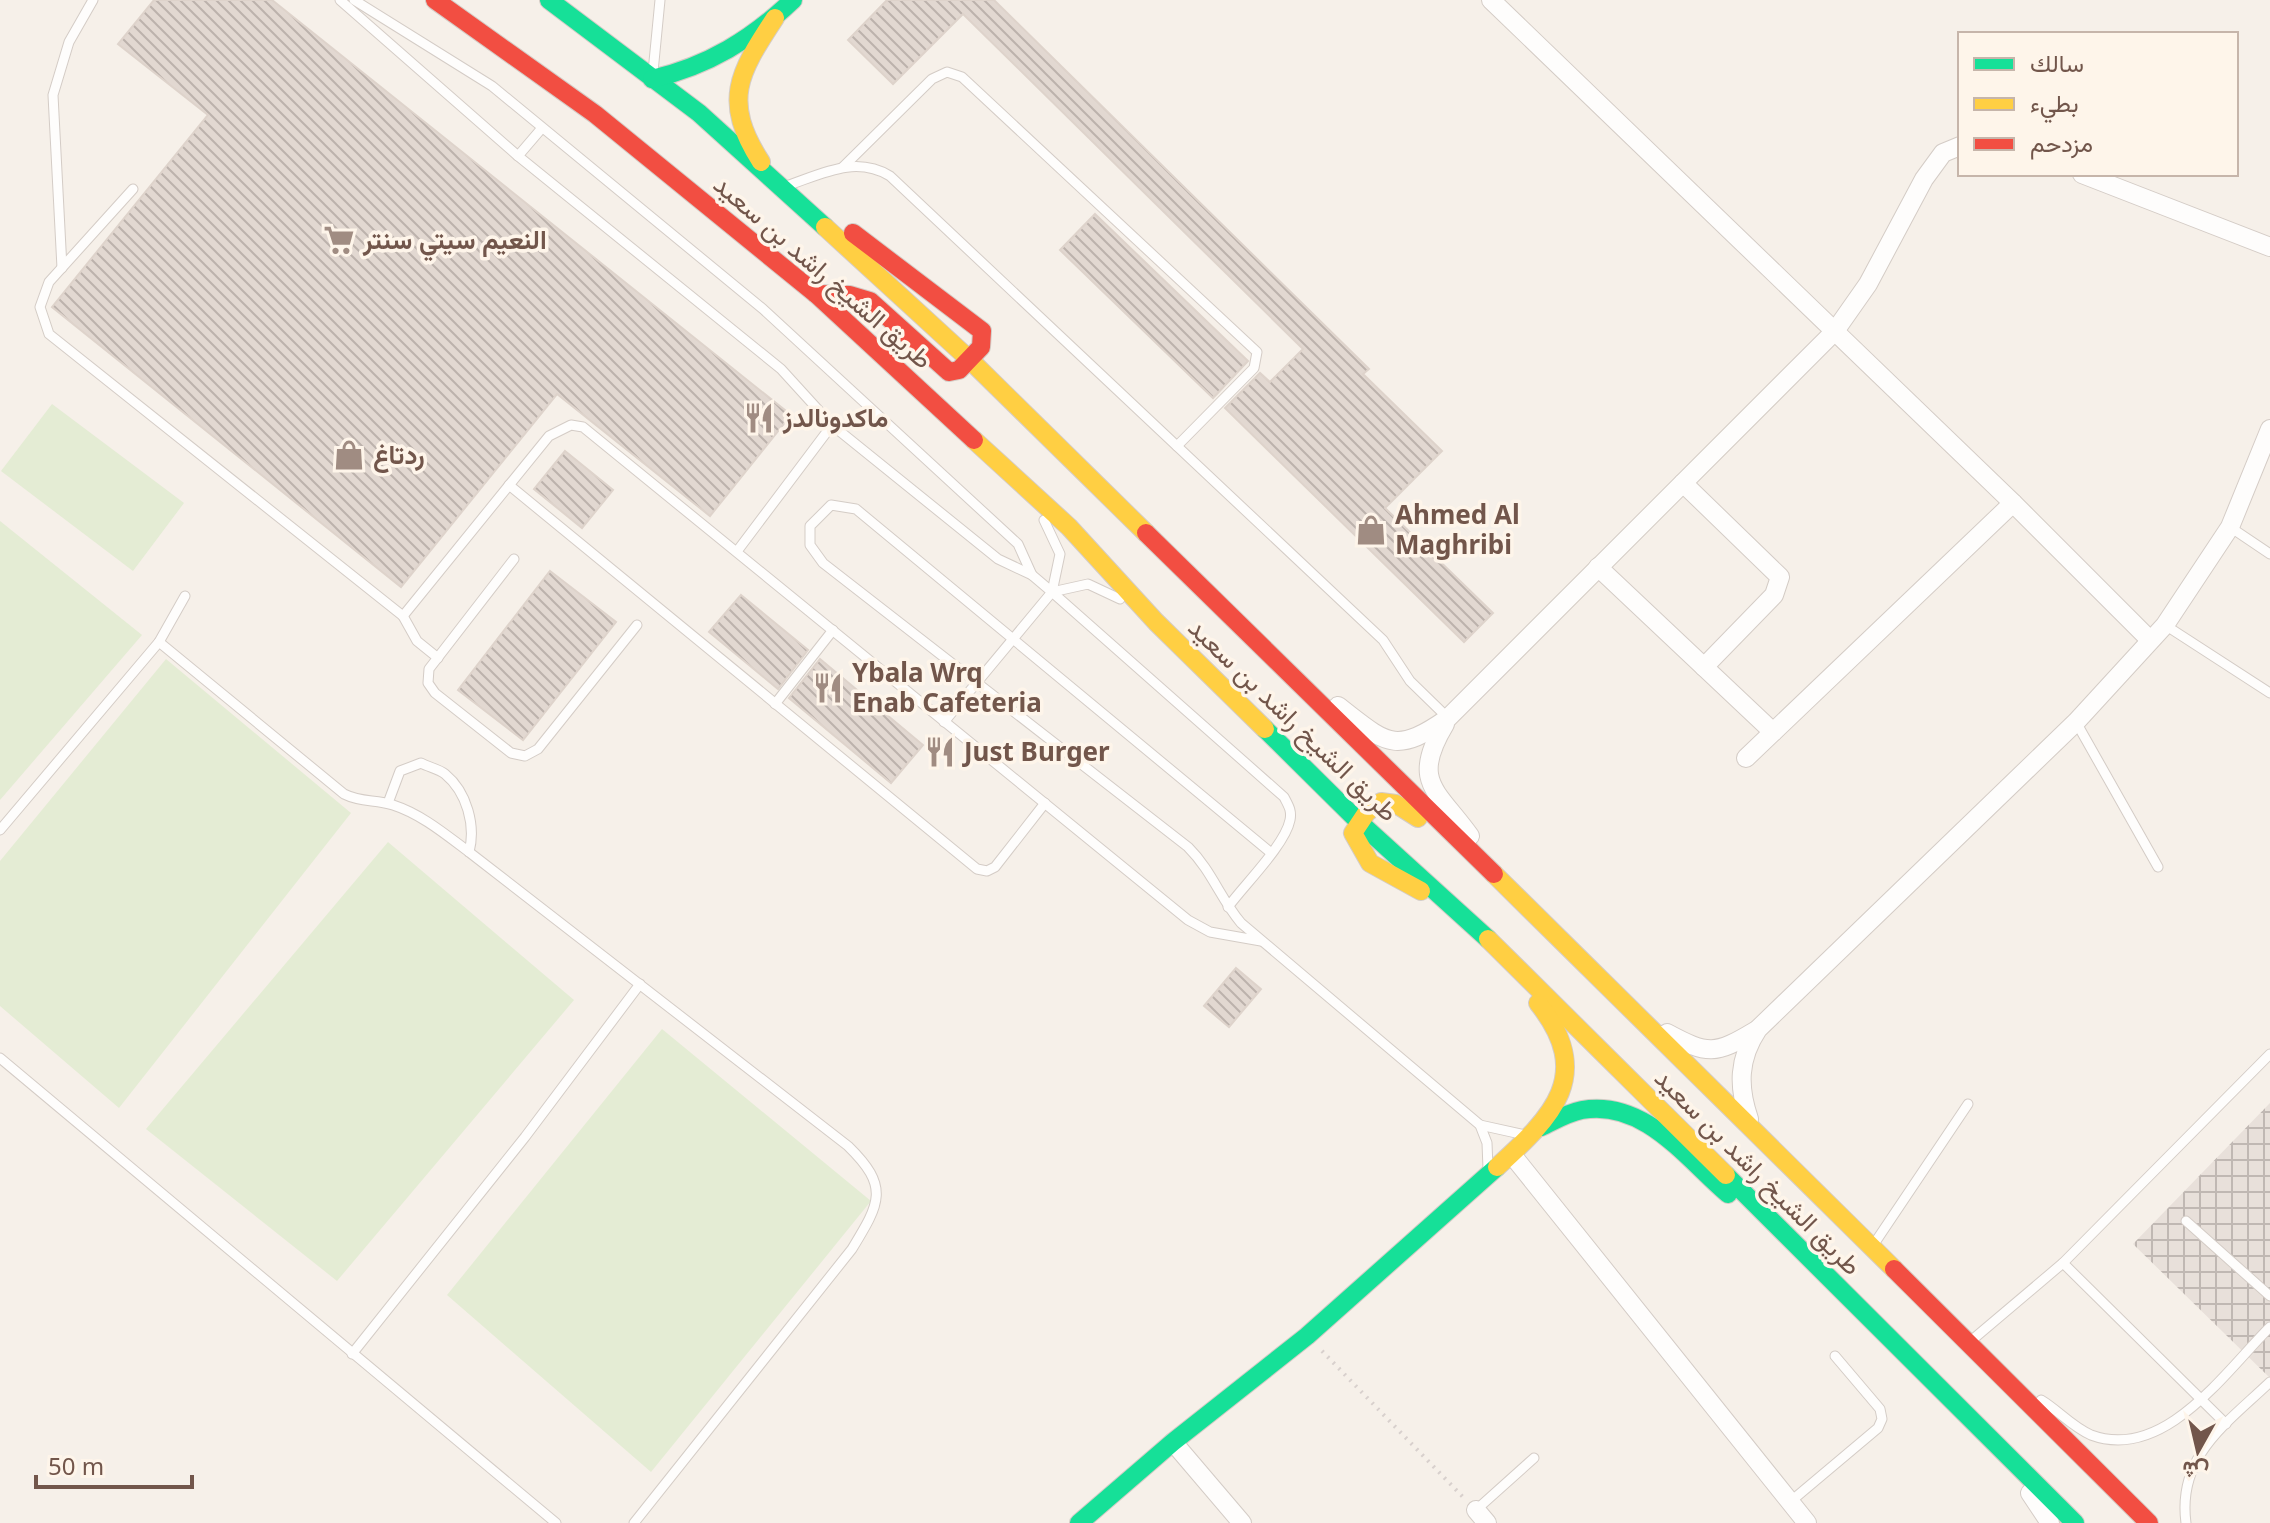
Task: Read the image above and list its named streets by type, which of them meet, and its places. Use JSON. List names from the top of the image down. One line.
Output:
{"streets":{"main road":["طريق الشيخ راشد بن سعيد"]},"places":{"supermarket":["النعيم سيتي سنتر"],"restaurant":["ماكدونالدز","Ybala Wrq Enab Cafeteria","Just Burger"],"shop":["ردتاغ","Ahmed Al Maghribi"]},"legend":["سالك","بطيء","مزدحم"],"scale_bar":"50 m","north":"bottom"}
